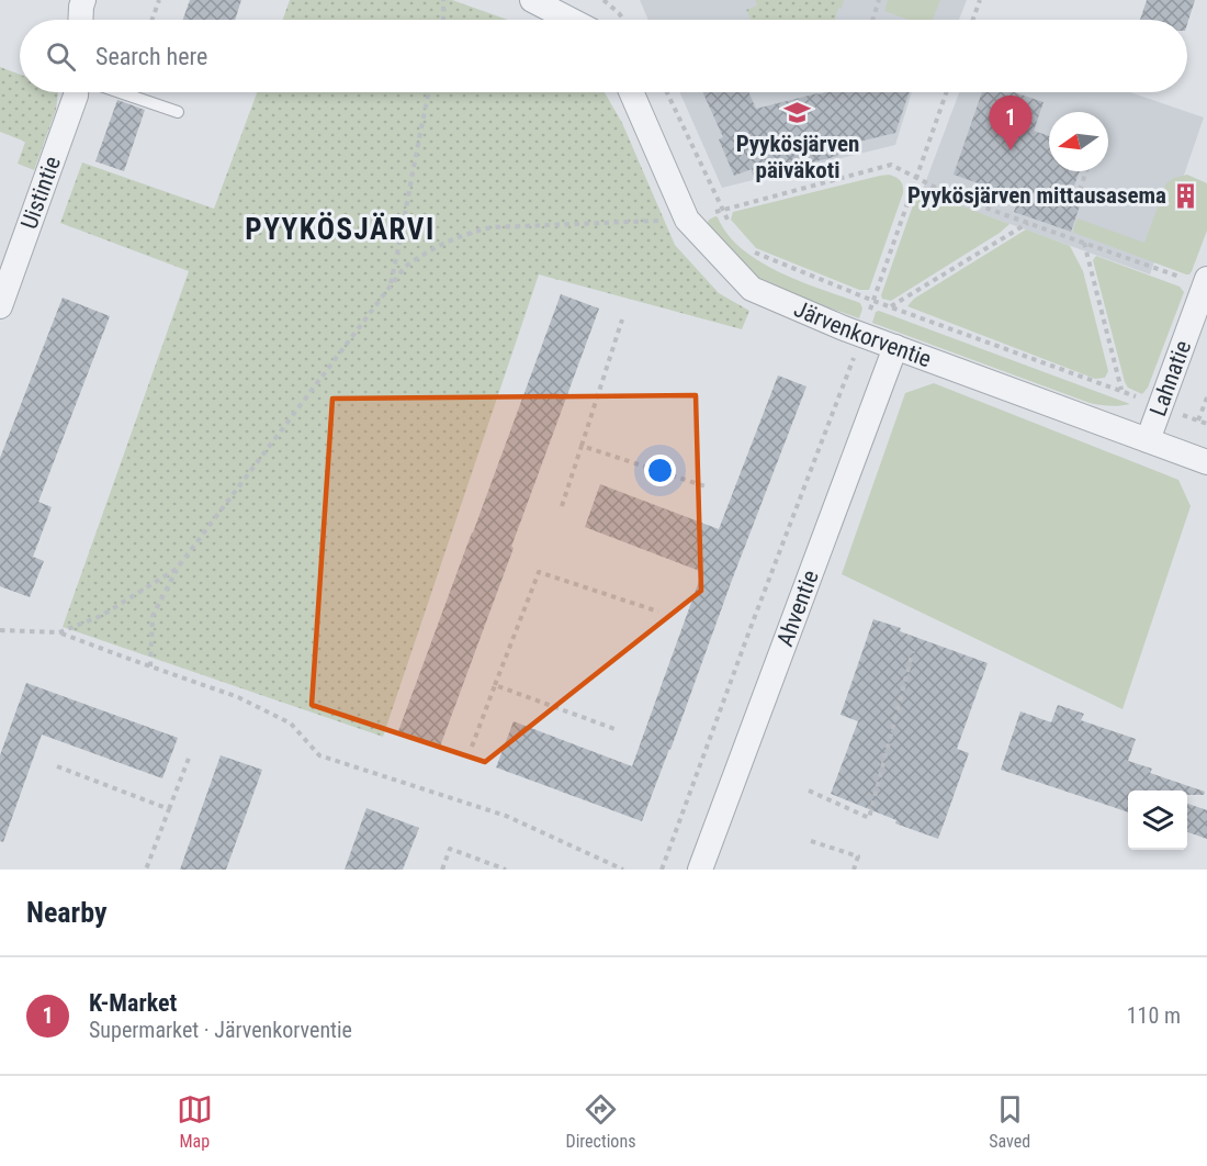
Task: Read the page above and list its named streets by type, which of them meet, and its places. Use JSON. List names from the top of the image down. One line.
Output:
{"streets":{"street":["Uistintie","Järvenkorventie","Lahnatie","Ahventie"]},"crossings":[["Järvenkorventie","Lahnatie"],["Järvenkorventie","Ahventie"]],"districts":["PYYKÖSJÄRVI"],"places":{"school or university":["Pyykösjärven päiväkoti"],"building":["Pyykösjärven mittausasema"]},"north":"left","page":{"search":"Search here","pins":"1","heading":"Nearby","list":[{"mark":"1","name":"K-Market","note":"Supermarket · Järvenkorventie","value":"110 m"}],"nav":["Map","Directions","Saved"]}}
